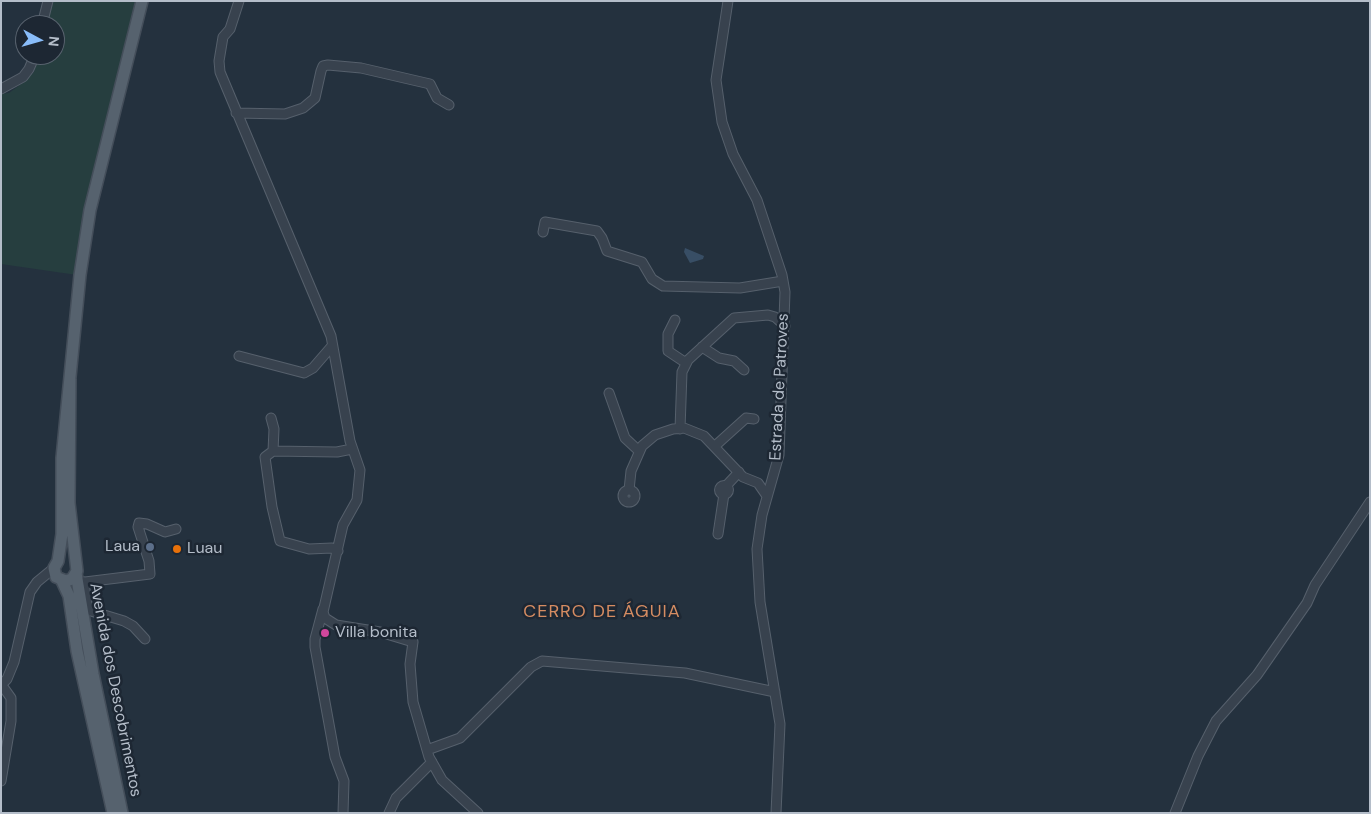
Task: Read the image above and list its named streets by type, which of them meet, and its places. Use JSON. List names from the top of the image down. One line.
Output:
{"streets":{"main road":["Avenida dos Descobrimentos"],"street":["Estrada de Patroves"]},"districts":["CERRO DE ÁGUIA"],"places":["Laua","Luau","Villa bonita"],"north":"right"}
